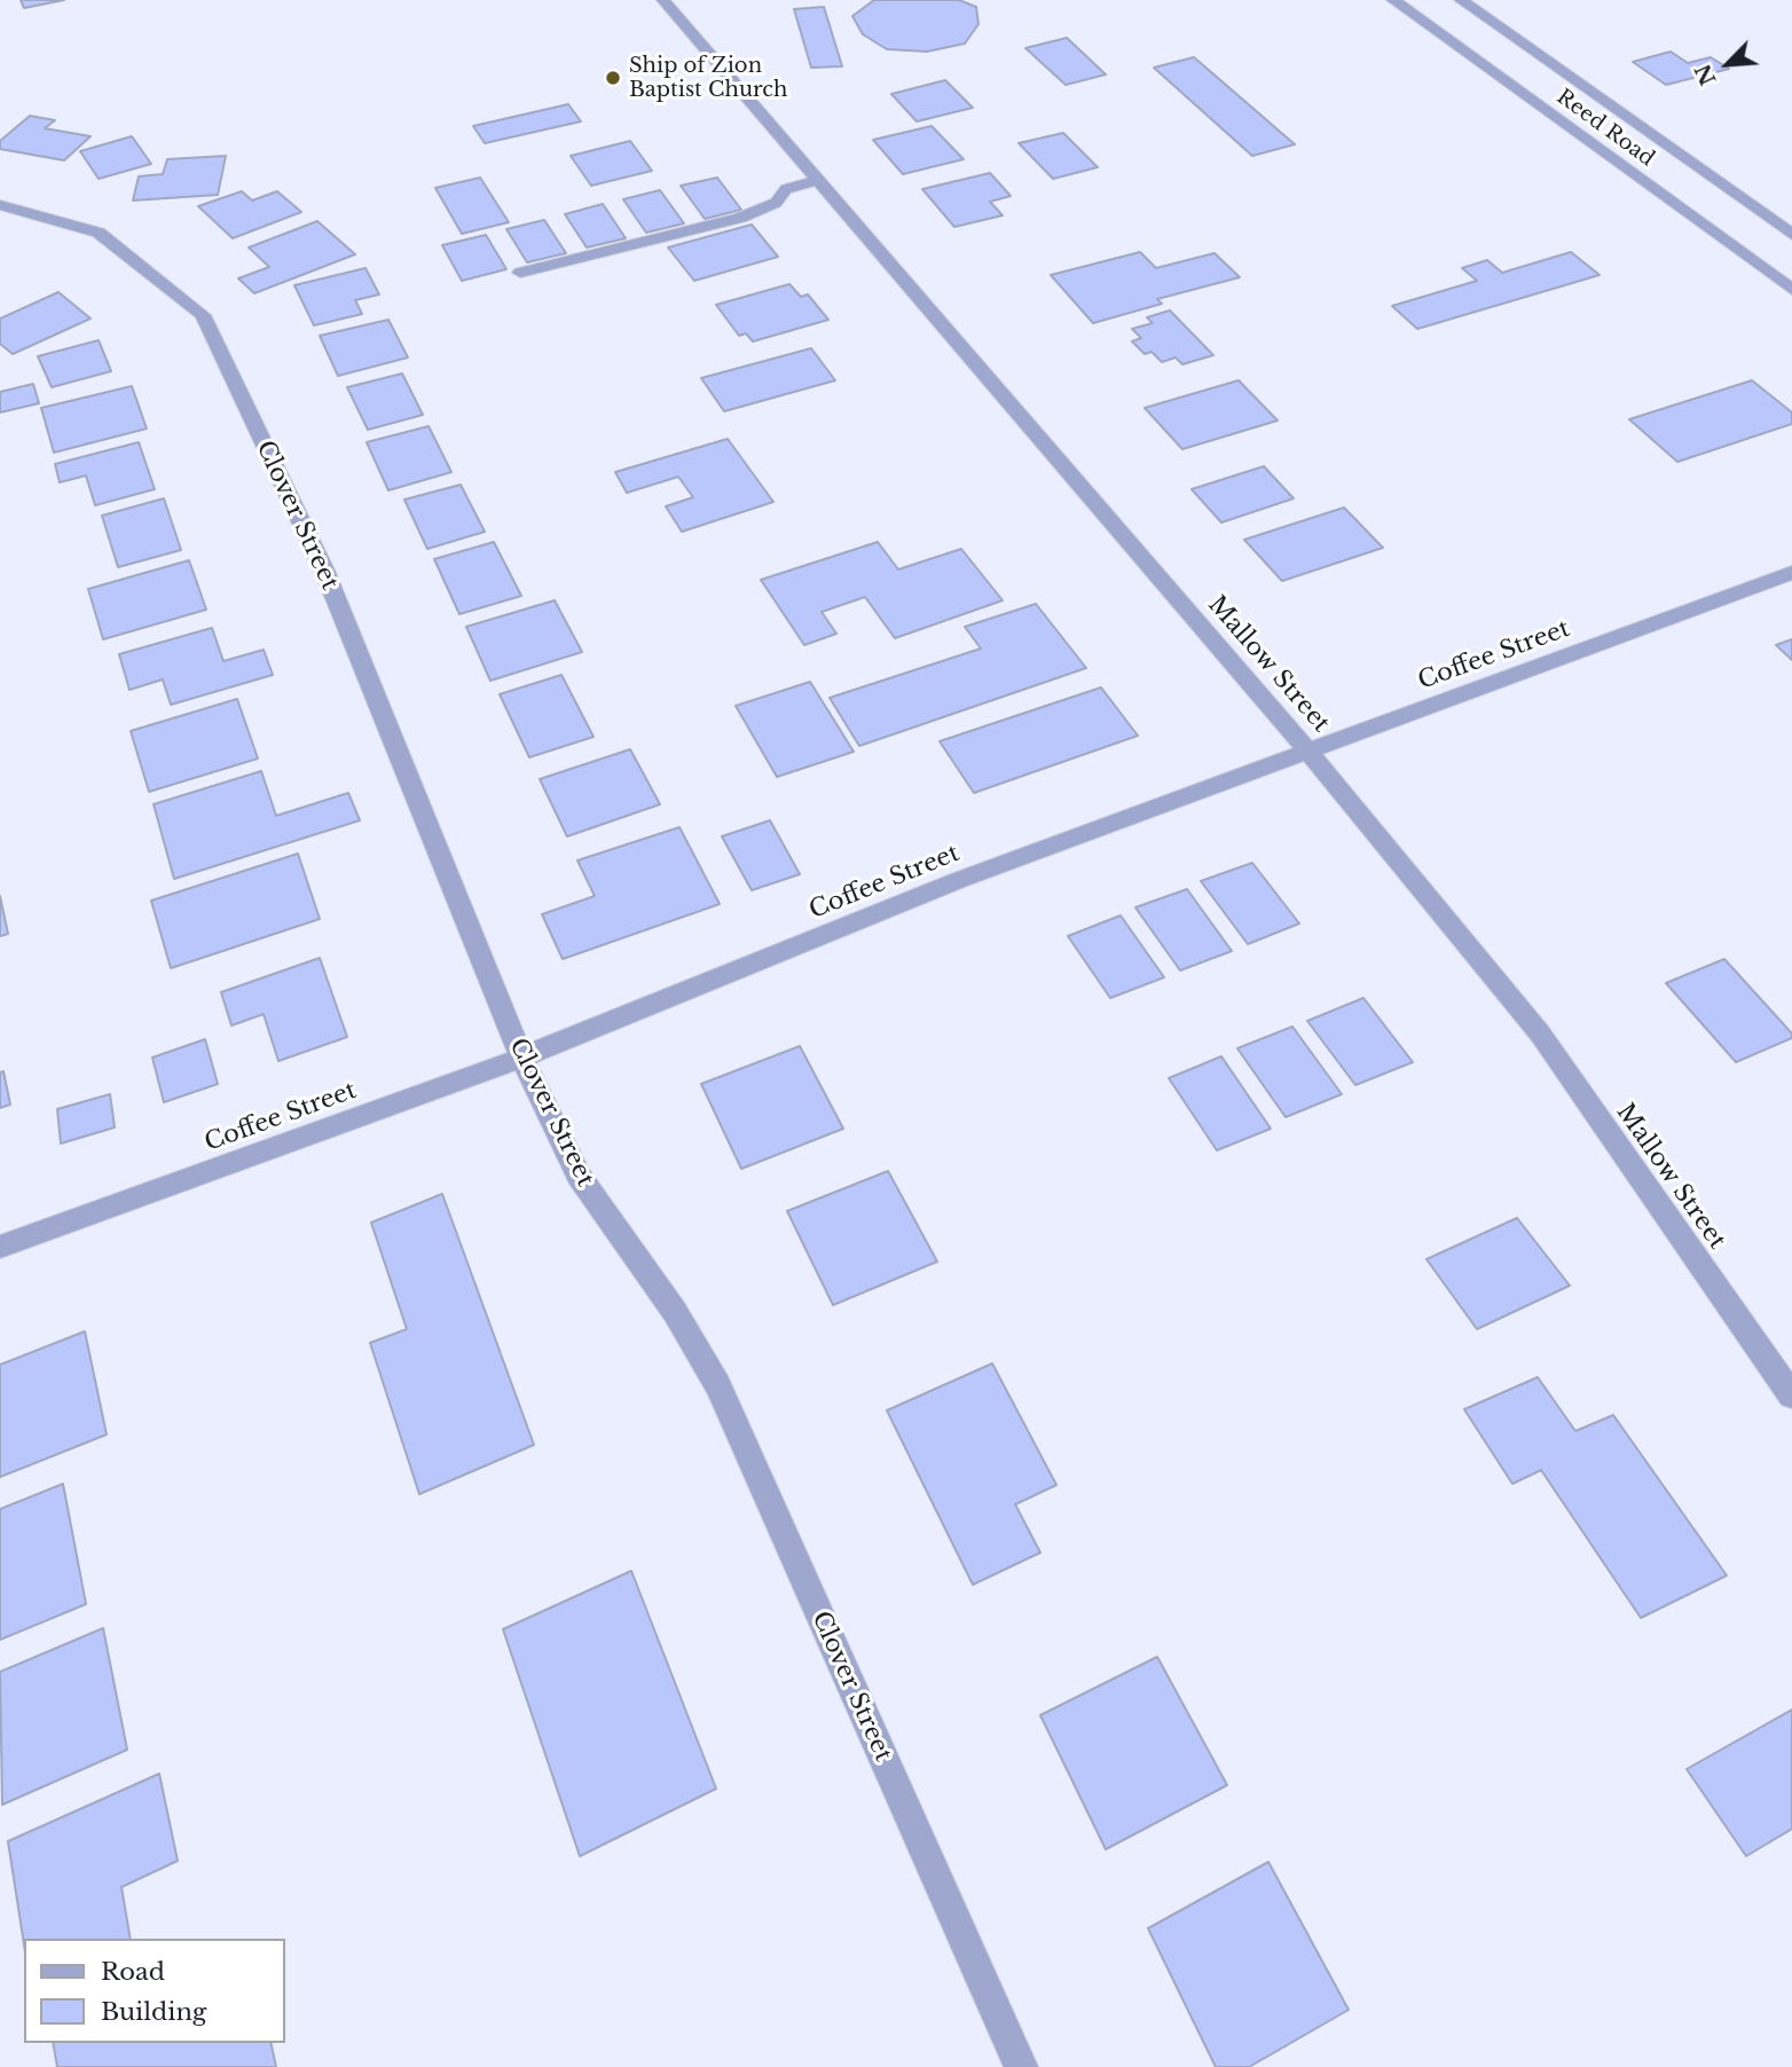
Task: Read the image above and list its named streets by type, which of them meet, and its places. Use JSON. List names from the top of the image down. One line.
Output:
{"streets":{"street":["Reed Road","Clover Street","Coffee Street","Mallow Street"]},"crossings":[["Clover Street","Coffee Street"],["Coffee Street","Mallow Street"]],"places":["Ship of Zion Baptist Church"],"legend":["Road","Building"],"north":"bottom left"}
